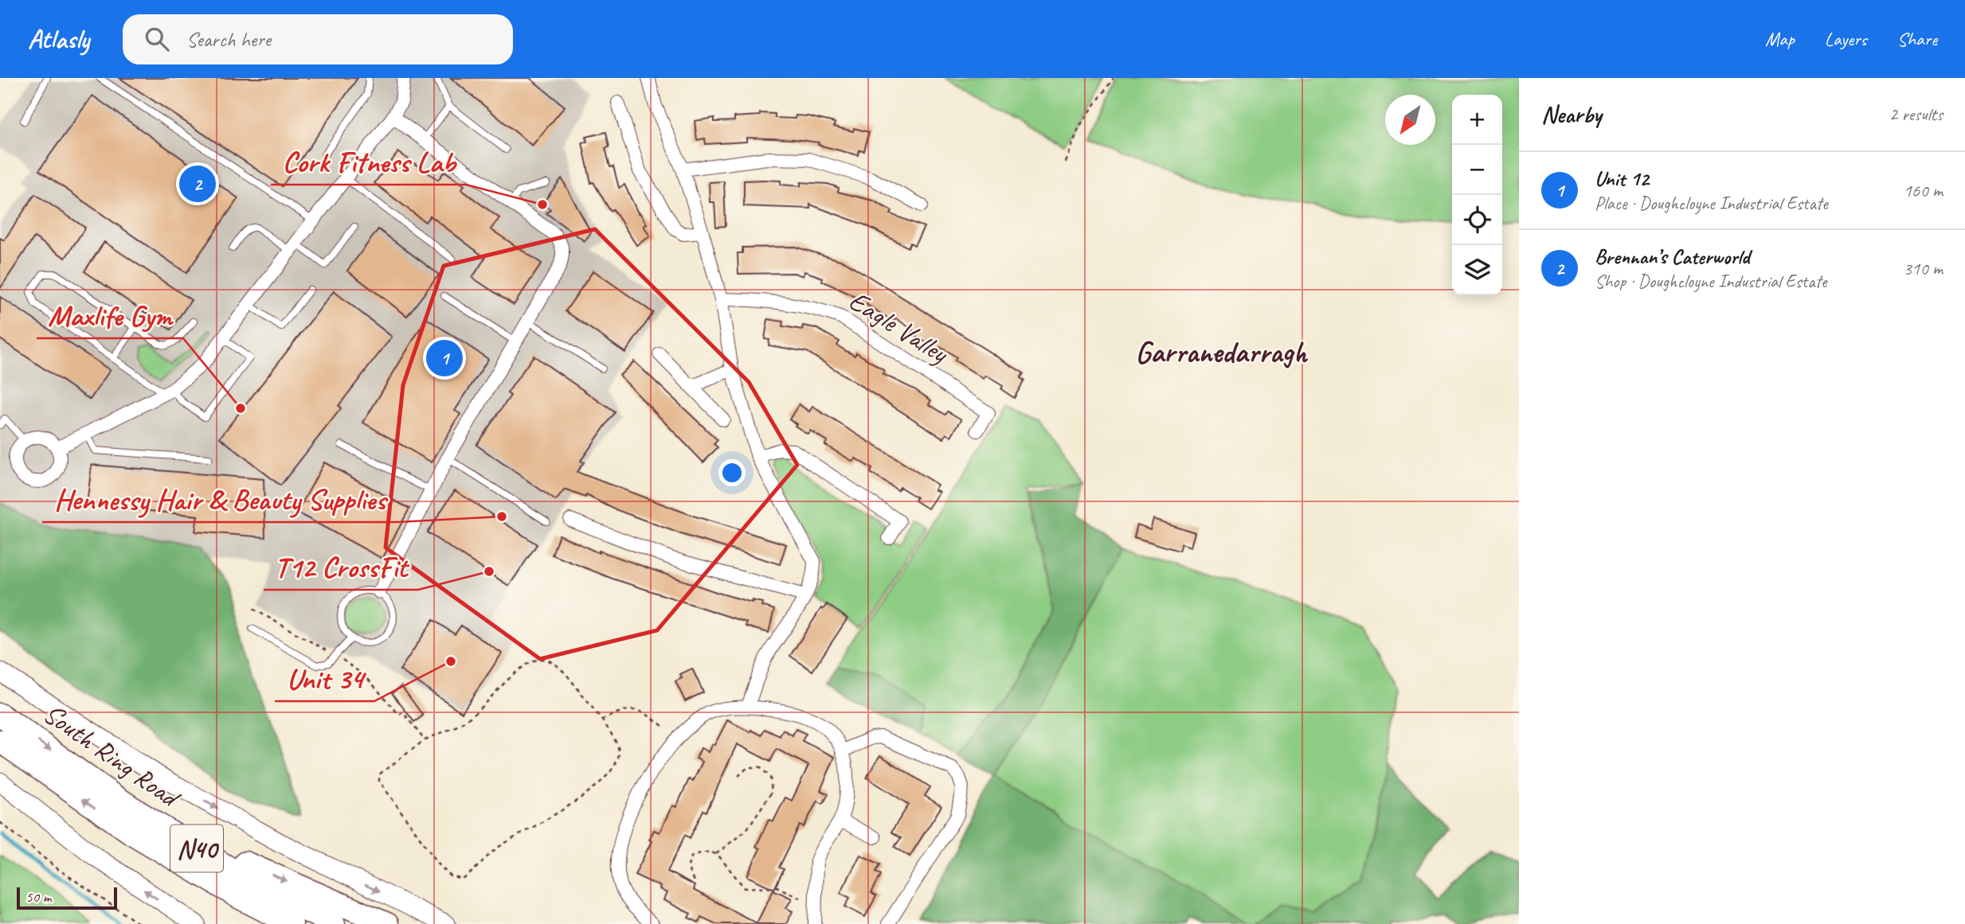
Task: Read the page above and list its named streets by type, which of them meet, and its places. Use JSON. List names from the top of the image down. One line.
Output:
{"streets":{"highway":["South Ring Road","N40"],"street":["Eagle Valley"]},"districts":["Garranedarragh"],"places":["Cork Fitness Lab","Maxlife Gym","Hennessy Hair & Beauty Supplies","T12 CrossFit","Unit 34"],"scale_bar":"50 m","north":"bottom left","page":{"header":"Atlasly","search":"Search here","nav":["Map","Layers","Share"],"heading":["Nearby","2 results"],"map_buttons":["+","−"],"list":[{"mark":"1","name":"Unit 12","note":"Place · Doughcloyne Industrial Estate","value":"160 m"},{"mark":"2","name":"Brennan’s Caterworld","note":"Shop · Doughcloyne Industrial Estate","value":"310 m"}],"pins":["2","1"],"scale":"50 m"}}
